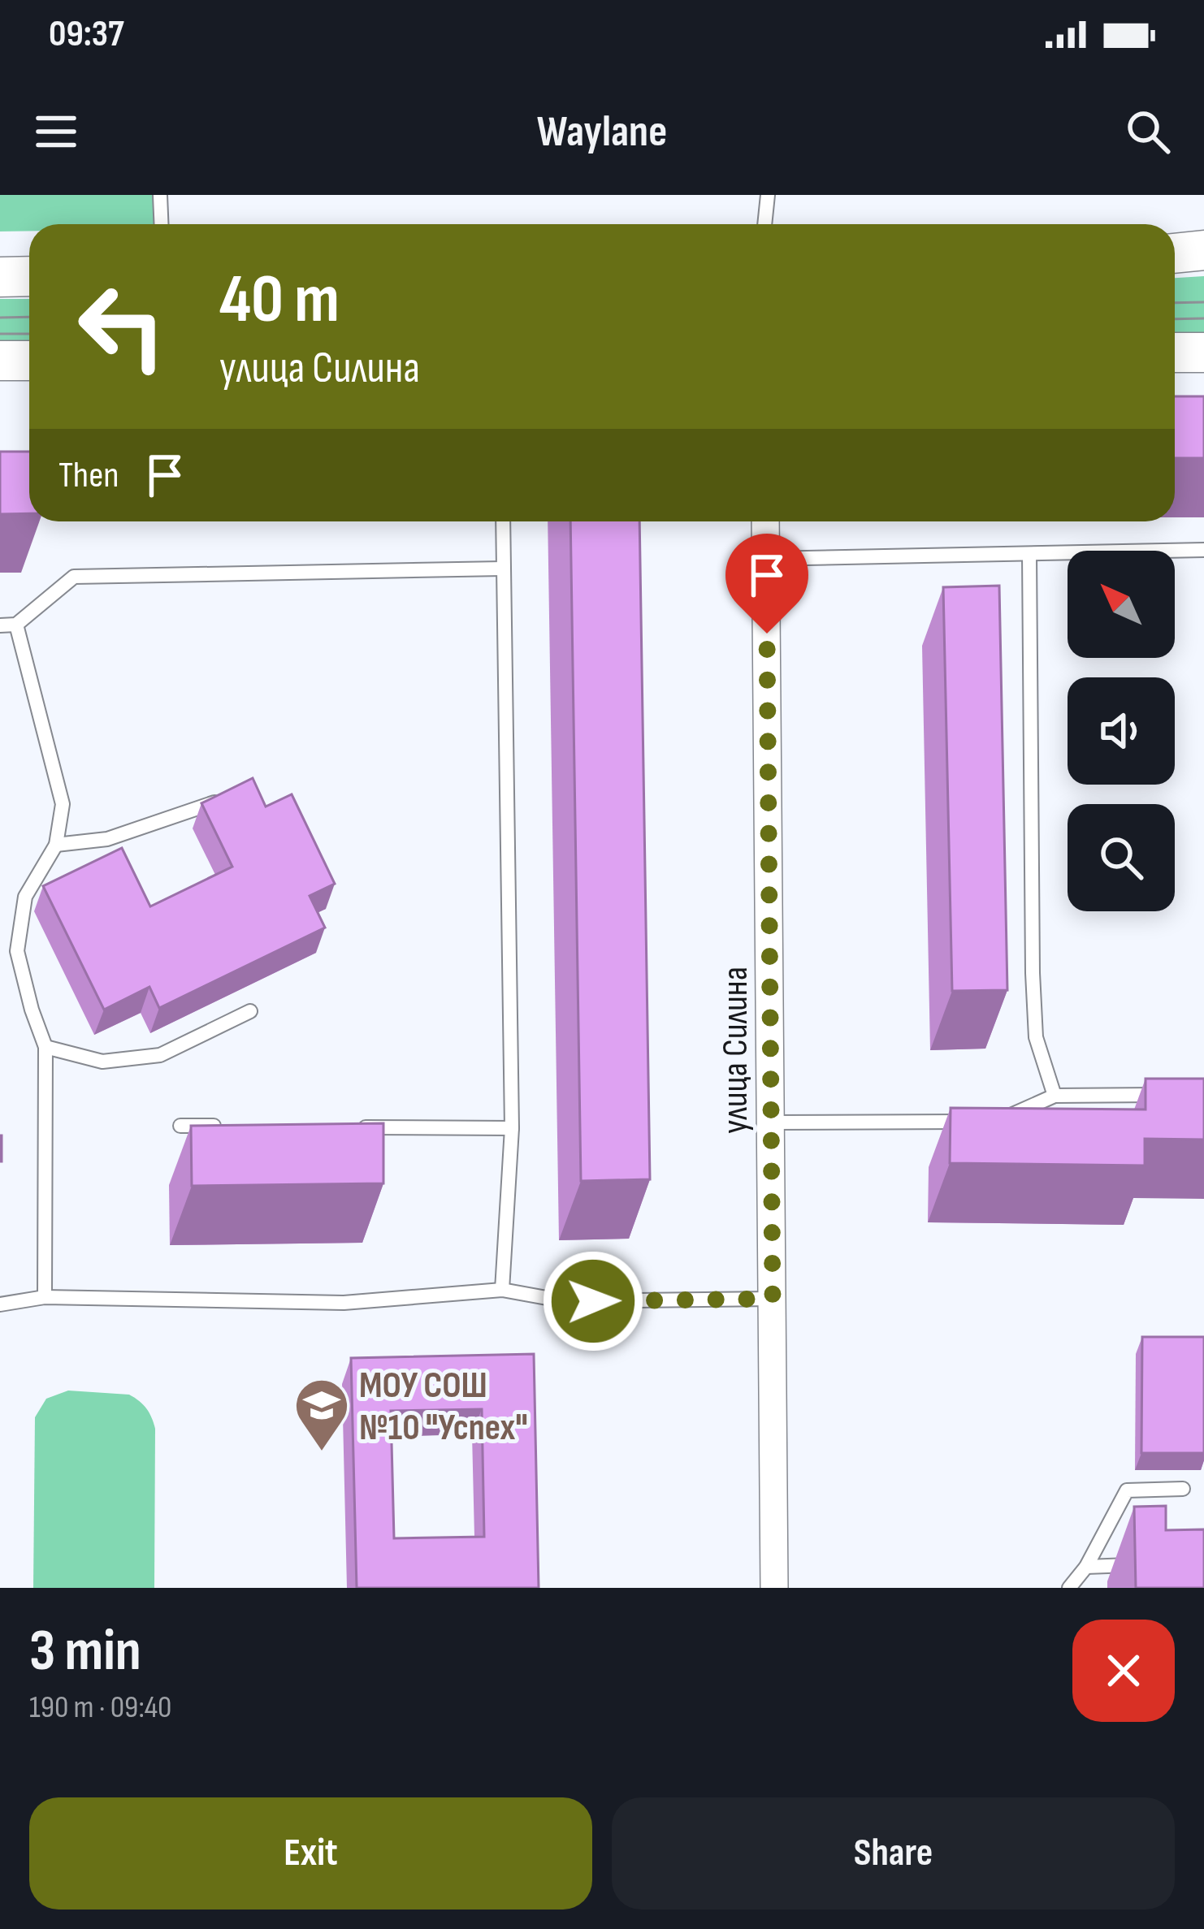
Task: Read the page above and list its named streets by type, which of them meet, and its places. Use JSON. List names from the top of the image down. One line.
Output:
{"streets":{"street":["улица Силина"]},"places":{"school or university":["МОУ СОШ №10 \"Успех\""]},"north":"top left","page":{"status":"09:37","header":"Waylane","turn":["40 m","улица Силина"],"then":"Then","heading":["3 min","190 m · 09:40"],"buttons":["Exit","Share"]}}
